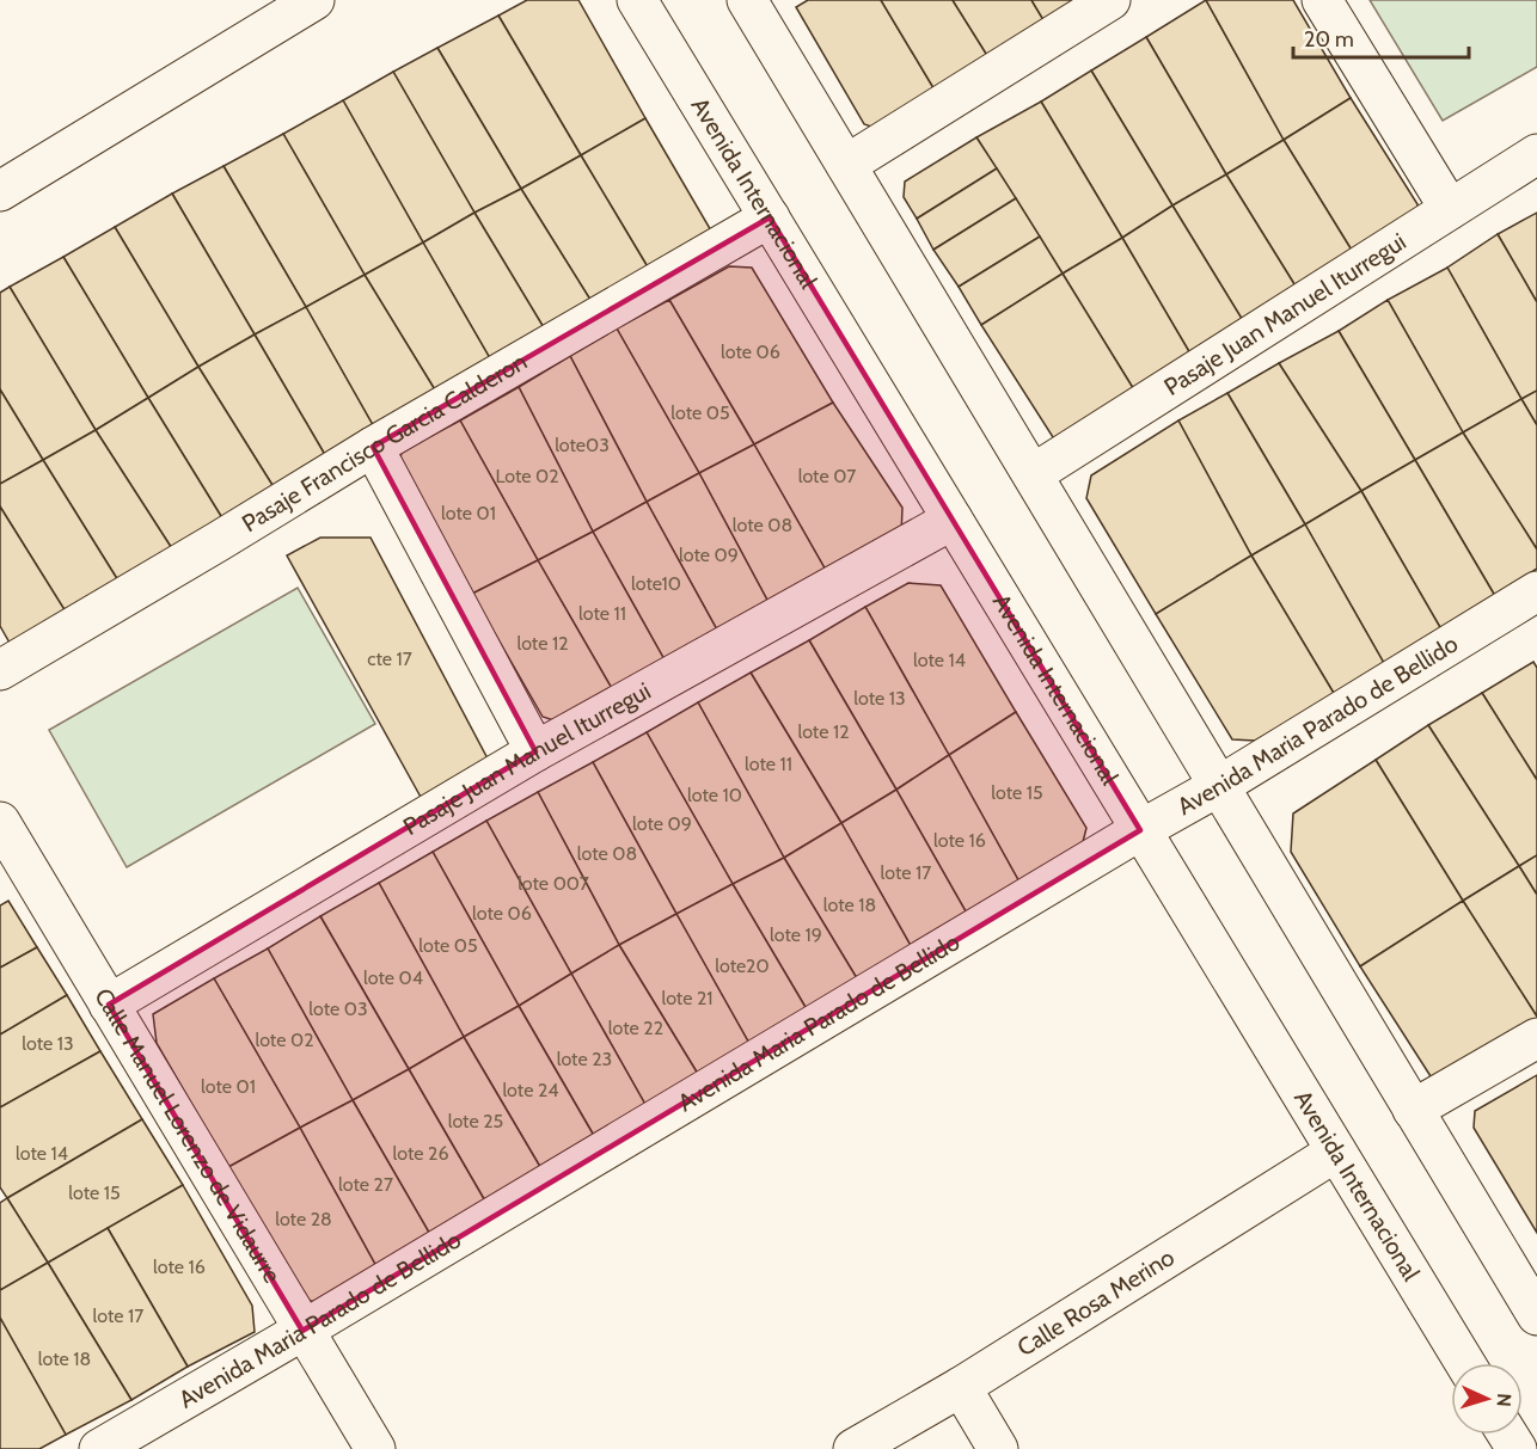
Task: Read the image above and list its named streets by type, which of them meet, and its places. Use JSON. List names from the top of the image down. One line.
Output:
{"streets":{"street":["Avenida Internacional","Pasaje Juan Manuel Iturregui","Pasaje Francisco Garcia Calderon","Avenida Maria Parado de Bellido","Calle Manuel Lorenzo de Vidaurre","Calle Rosa Merino"]},"crossings":[["Avenida Internacional","Pasaje Juan Manuel Iturregui"],["Avenida Internacional","Pasaje Francisco Garcia Calderon"],["Avenida Internacional","Avenida Maria Parado de Bellido"],["Avenida Internacional","Calle Rosa Merino"],["Pasaje Juan Manuel Iturregui","Calle Manuel Lorenzo de Vidaurre"],["Avenida Maria Parado de Bellido","Calle Manuel Lorenzo de Vidaurre"]],"house_numbers":["lote 06","lote 05","lote03","Lote 02","lote 07","lote 01","lote 08","lote 09","lote10","lote 11","lote 12","cte 17","lote 14","lote 13","lote 12","lote 11","lote 15","lote 10","lote 09","lote 16","lote 08","lote 17","lote 007","lote 18","lote 06","lote 19","lote 05","lote20","lote 04","lote 21","lote 03","lote 22","lote 02","lote 13","lote 23","lote 01","lote 24","lote 25","lote 14","lote 26","lote 27","lote 15","lote 28","lote 16","lote 17","lote 18"],"scale_bar":"20 m","north":"right"}
